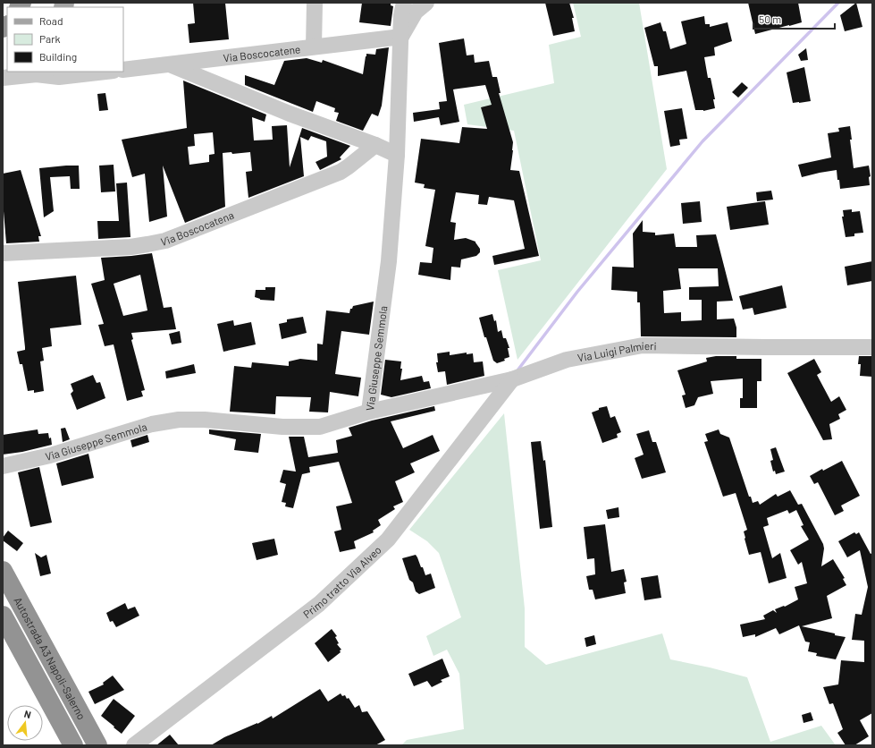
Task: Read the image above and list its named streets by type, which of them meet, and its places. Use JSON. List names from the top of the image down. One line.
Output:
{"streets":{"highway":["Autostrada A3 Napoli-Salerno"],"street":["Via Boscocatene","Via Boscocatena","Via Luigi Palmieri","Via Giuseppe Semmola","Primo tratto Via Alveo"]},"crossings":[["Via Boscocatene","Via Giuseppe Semmola"],["Via Luigi Palmieri","Via Giuseppe Semmola"],["Via Luigi Palmieri","Primo tratto Via Alveo"]],"legend":["Road","Park","Building"],"scale_bar":"50 m","north":"top"}
